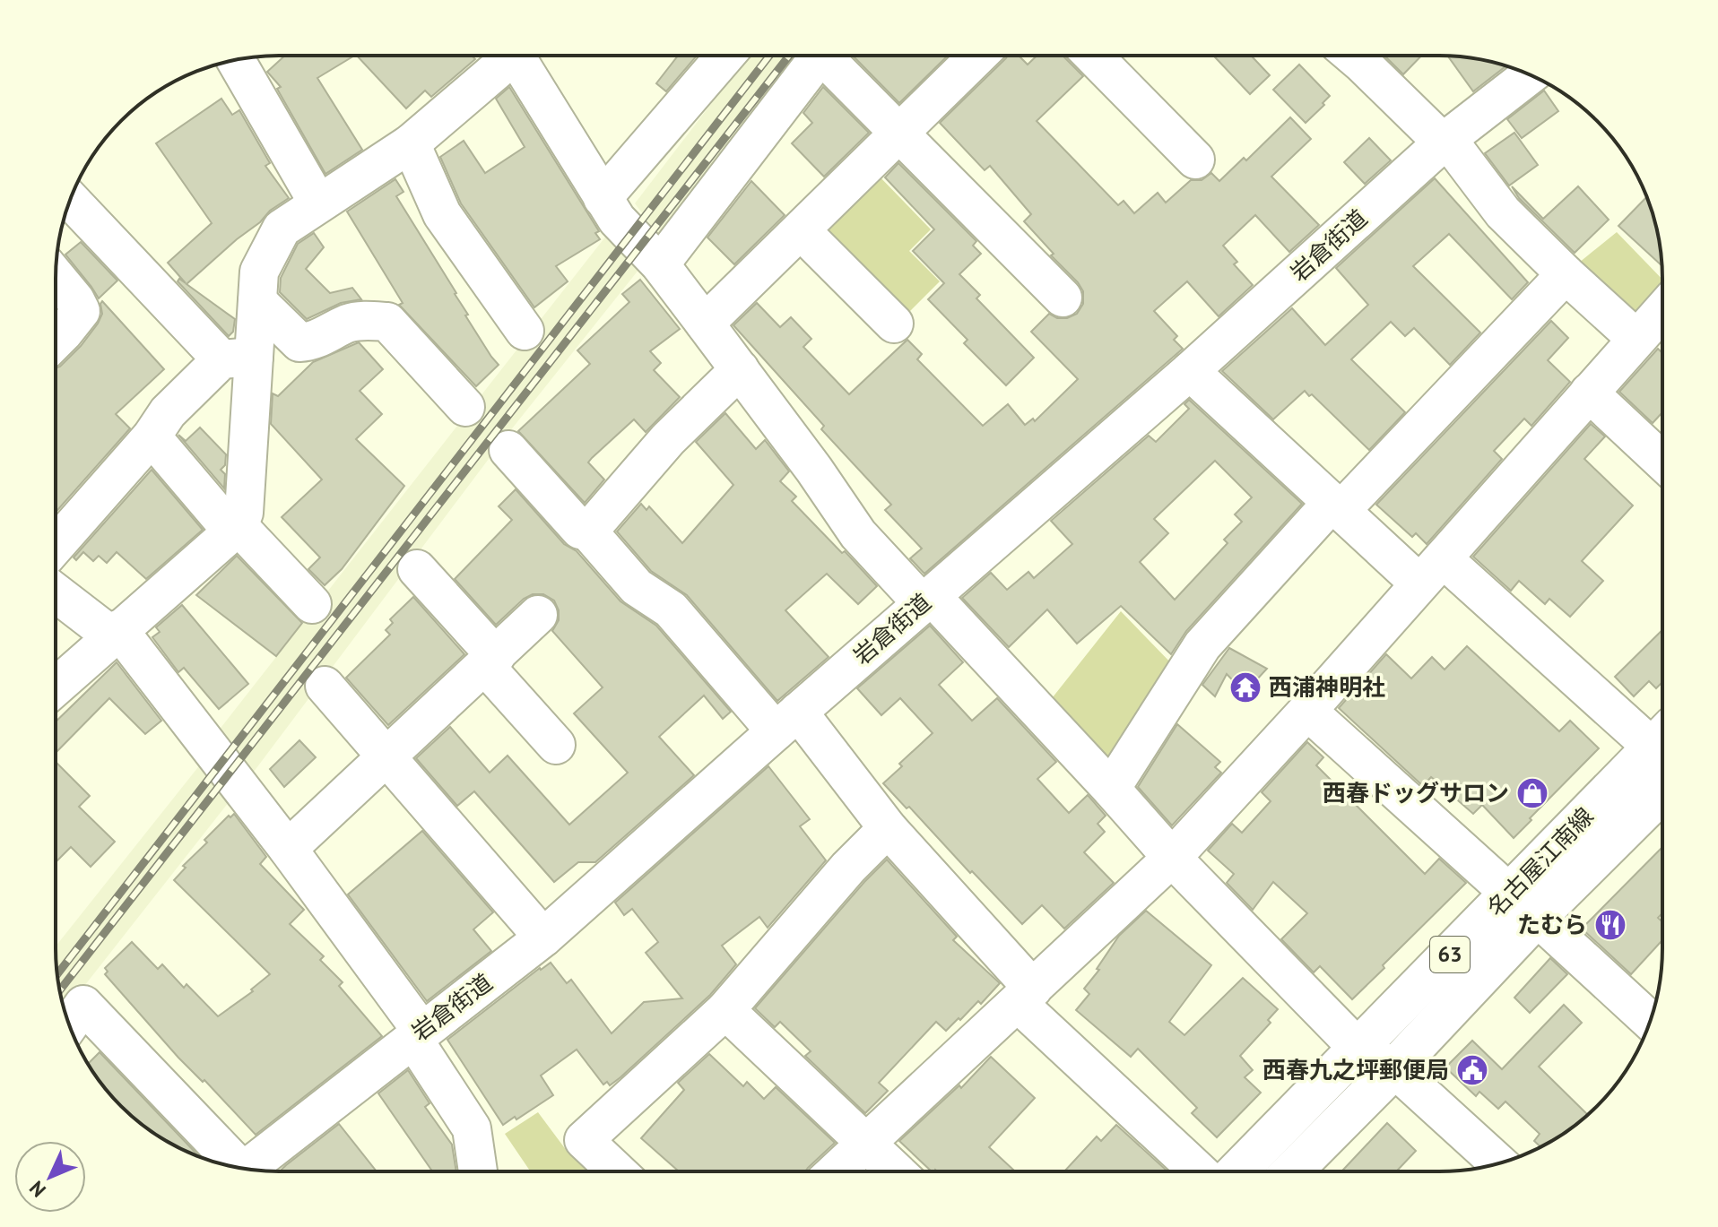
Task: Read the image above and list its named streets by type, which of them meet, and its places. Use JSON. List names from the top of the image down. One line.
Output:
{"streets":{"main road":["名古屋江南線","63"],"street":["岩倉街道"]},"places":{"temple":["西浦神明社"],"shop":["西春ドッグサロン"],"restaurant":["たむら"],"public building":["西春九之坪郵便局"]},"north":"bottom left"}
